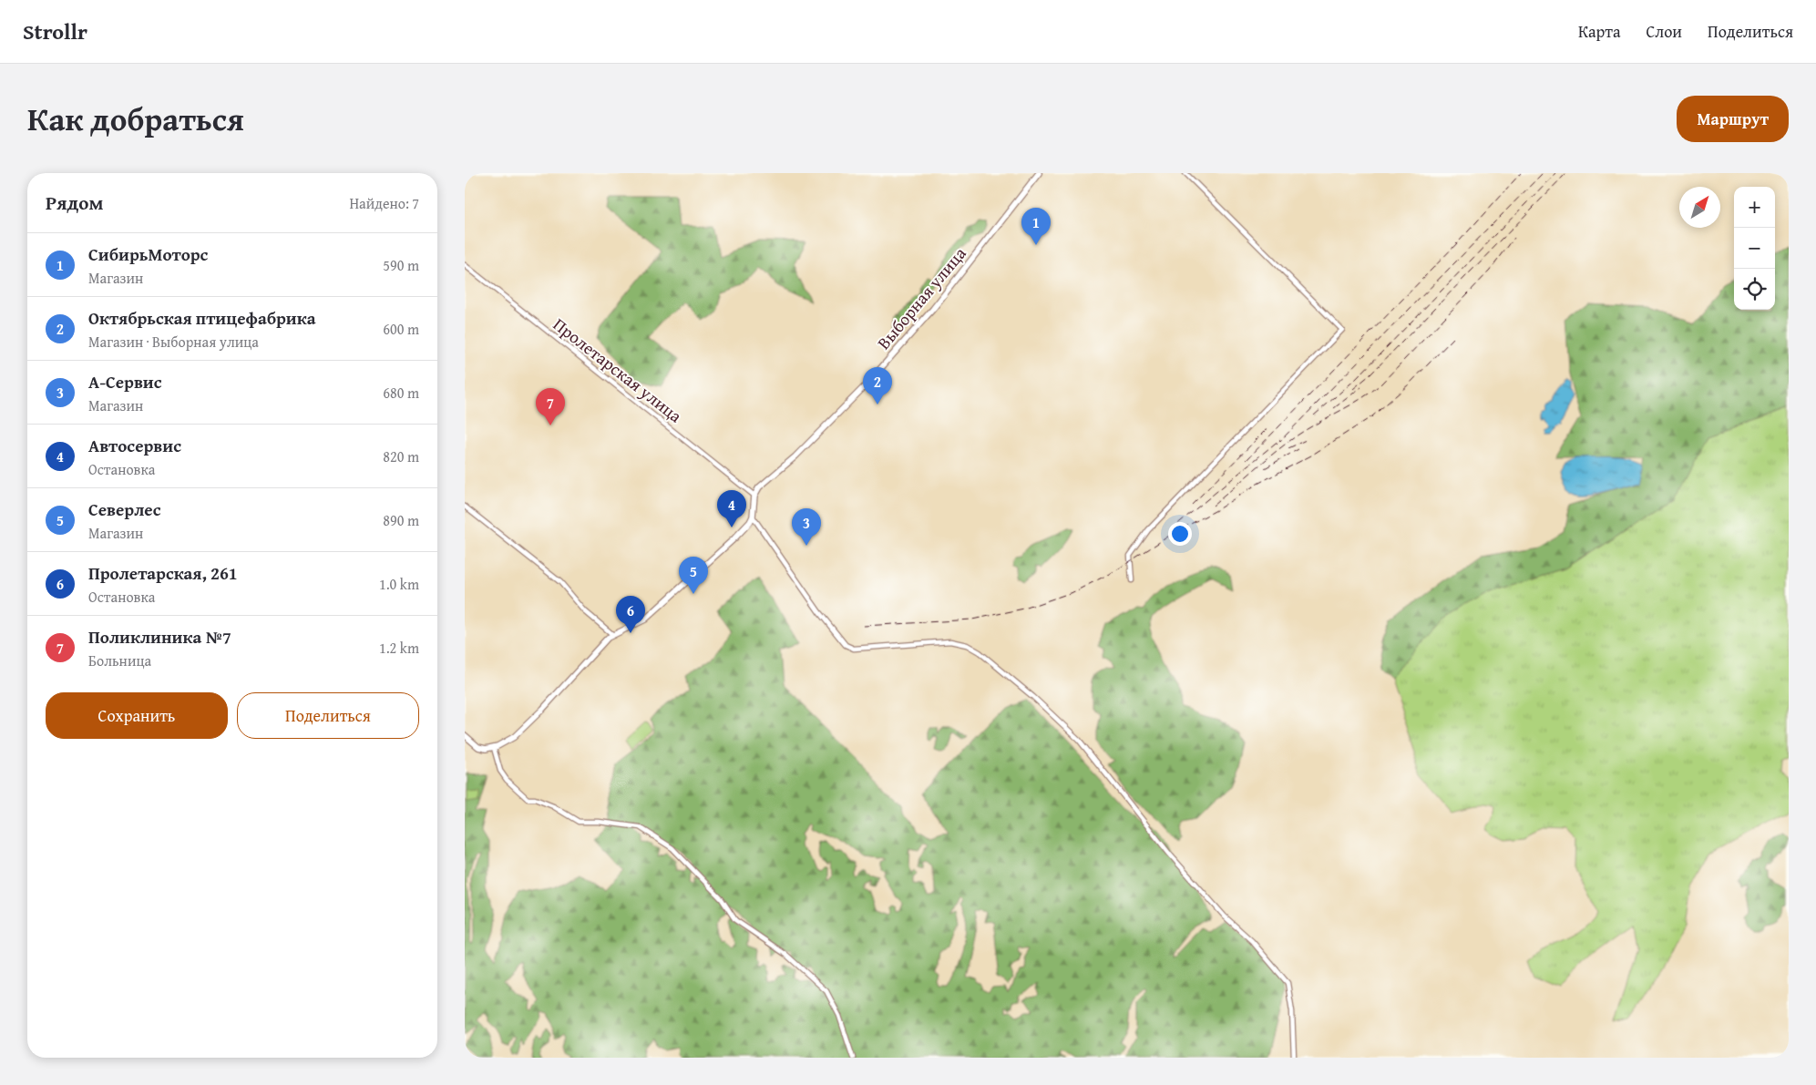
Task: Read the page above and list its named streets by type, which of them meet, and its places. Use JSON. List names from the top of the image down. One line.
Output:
{"streets":{"main road":["Выборная улица"],"street":["Пролетарская улица"]},"crossings":[["Выборная улица","Пролетарская улица"]],"north":"top right","page":{"header":"Strollr","nav":["Карта","Слои","Поделиться"],"title":"Как добраться","buttons":["Маршрут",["Сохранить","Поделиться"]],"heading":["Рядом","Найдено: 7"],"map_buttons":["+","−"],"pins":["1","2","7","4","3","5","6"],"list":[{"mark":"1","name":"СибирьМоторс","note":"Магазин","value":"590 m"},{"mark":"2","name":"Октябрьская птицефабрика","note":"Магазин · Выборная улица","value":"600 m"},{"mark":"3","name":"А-Сервис","note":"Магазин","value":"680 m"},{"mark":"4","name":"Автосервис","note":"Остановка","value":"820 m"},{"mark":"5","name":"Северлес","note":"Магазин","value":"890 m"},{"mark":"6","name":"Пролетарская, 261","note":"Остановка","value":"1.0 km"},{"mark":"7","name":"Поликлиника №7","note":"Больница","value":"1.2 km"}]}}
